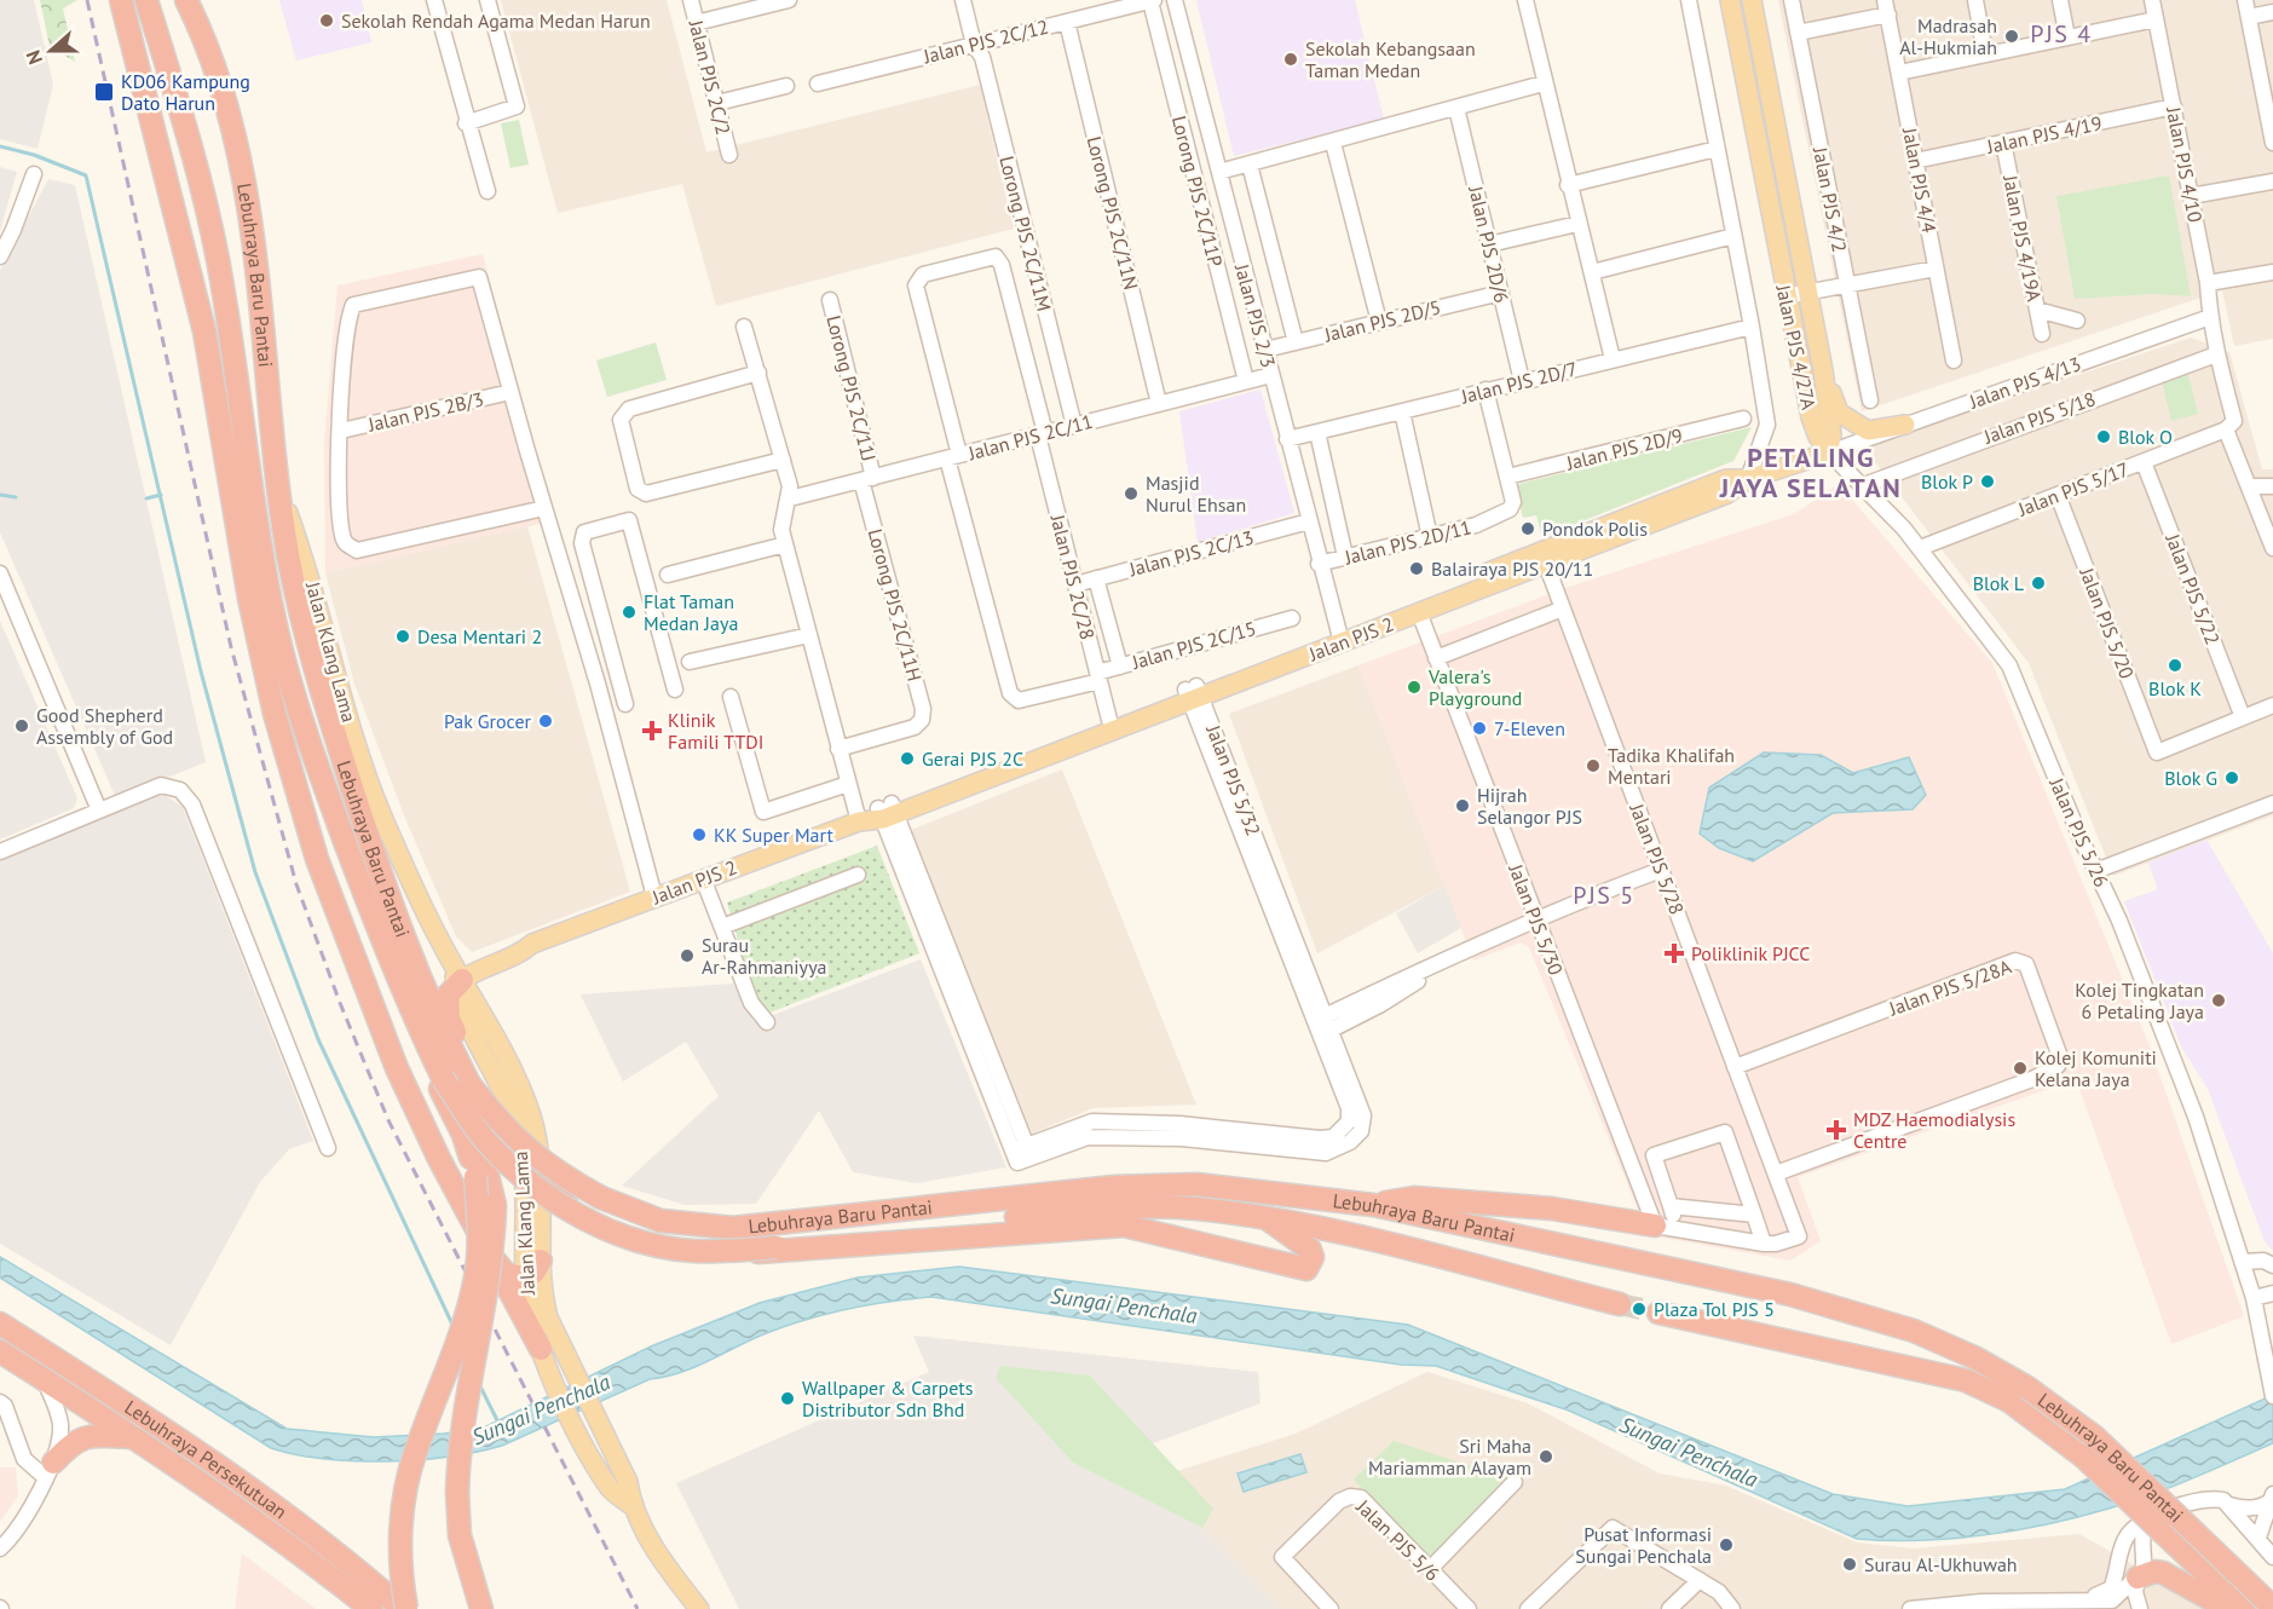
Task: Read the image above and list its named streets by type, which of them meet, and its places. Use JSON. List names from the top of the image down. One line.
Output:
{"streets":{"highway":["Lebuhraya Baru Pantai","Lebuhraya Persekutuan"],"main road":["Jalan PJS 4/27A","Jalan PJS 2","Jalan Klang Lama"],"street":["Jalan PJS 2C/12","Jalan PJS 2C/2","Jalan PJS 4/19","Jalan PJS 4/10","Jalan PJS 4/4","Lorong PJS 2C/11P","Jalan PJS 4/2","Lorong PJS 2C/11N","Lorong PJS 2C/11M","Jalan PJS 4/19A","Jalan PJS 2D/6","Jalan PJS 2/3","Jalan PJS 2D/5","Jalan PJS 2D/7","Jalan PJS 4/13","Lorong PJS 2C/11J","Jalan PJS 2B/3","Jalan PJS 5/18","Jalan PJS 2C/11","Jalan PJS 2D/9","Jalan PJS 5/17","Jalan PJS 2D/11","Jalan PJS 2C/13","Jalan PJS 2C/28","Jalan PJS 5/22","Lorong PJS 2C/11H","Jalan PJS 5/20","Jalan PJS 2C/15","Jalan PJS 5/32","Jalan PJS 5/26","Jalan PJS 5/28","Jalan PJS 5/30","Jalan PJS 5/28A","Jalan PJS 5/6"]},"crossings":[["Jalan PJS 2C/12","Lorong PJS 2C/11P"],["Jalan PJS 2C/12","Lorong PJS 2C/11N"],["Jalan PJS 2C/12","Lorong PJS 2C/11M"],["Jalan PJS 4/19","Jalan PJS 4/10"],["Jalan PJS 4/19","Jalan PJS 4/4"],["Jalan PJS 4/19","Jalan PJS 4/19A"],["Jalan PJS 4/10","Jalan PJS 4/13"],["Jalan PJS 4/10","Jalan PJS 5/18"],["Jalan PJS 4/10","Jalan PJS 5/17"],["Lorong PJS 2C/11P","Jalan PJS 2C/11"],["Lorong PJS 2C/11N","Jalan PJS 2C/11"],["Lorong PJS 2C/11M","Jalan PJS 2C/11"],["Jalan PJS 2D/6","Jalan PJS 2D/5"],["Jalan PJS 2D/6","Jalan PJS 2D/7"],["Lebuhraya Baru Pantai","Jalan Klang Lama"],["Jalan PJS 2/3","Jalan PJS 2D/5"],["Jalan PJS 2/3","Jalan PJS 2D/7"],["Jalan PJS 2/3","Jalan PJS 2C/11"],["Jalan PJS 2/3","Jalan PJS 2D/11"],["Jalan PJS 2/3","Jalan PJS 2C/13"],["Jalan PJS 2/3","Jalan PJS 2"],["Jalan PJS 4/27A","Jalan PJS 4/13"],["Jalan PJS 4/27A","Jalan PJS 2"],["Jalan PJS 4/27A","Jalan PJS 5/26"],["Jalan PJS 4/13","Jalan PJS 2"],["Jalan PJS 4/13","Jalan PJS 5/26"],["Lorong PJS 2C/11J","Jalan PJS 2C/11"],["Lorong PJS 2C/11J","Lorong PJS 2C/11H"],["Jalan PJS 5/18","Jalan PJS 5/26"],["Jalan PJS 2C/11","Jalan PJS 2C/28"],["Jalan PJS 2C/11","Lorong PJS 2C/11H"],["Jalan PJS 2C/11","Jalan PJS 2C/15"],["Jalan PJS 2D/9","Jalan PJS 2D/11"],["Jalan PJS 5/17","Jalan PJS 5/22"],["Jalan PJS 5/17","Jalan PJS 5/20"],["Jalan PJS 5/17","Jalan PJS 5/26"],["Jalan PJS 2C/13","Jalan PJS 2C/28"],["Jalan PJS 2C/28","Jalan PJS 2"],["Jalan PJS 2C/28","Jalan PJS 2C/15"],["Jalan PJS 5/22","Jalan PJS 5/20"],["Jalan PJS 2","Jalan Klang Lama"],["Jalan PJS 2","Jalan PJS 5/32"],["Jalan PJS 2","Jalan PJS 5/26"],["Jalan PJS 2","Jalan PJS 5/28"],["Jalan PJS 2","Jalan PJS 5/30"],["Jalan PJS 5/28","Jalan PJS 5/28A"]],"districts":["PJS 4","PETALING JAYA SELATAN","PJS 5"],"water":["Sungai Penchala"],"places":{"other":["Sekolah Rendah Agama Medan Harun","Madrasah Al-Hukmiah","Sekolah Kebangsaan Taman Medan","Blok O","Blok P","Masjid Nurul Ehsan","Pondok Polis","Balairaya PJS 20/11","Blok L","Flat Taman Medan Jaya","Desa Mentari 2","Blok K","Valera's Playground","Pak Grocer","Good Shepherd Assembly of God","7-Eleven","Gerai PJS 2C","Tadika Khalifah Mentari","Blok G","Hijrah Selangor PJS","KK Super Mart","Surau Ar-Rahmaniyya","Kolej Tingkatan 6 Petaling Jaya","Kolej Komuniti Kelana Jaya","Plaza Tol PJS 5","Wallpaper & Carpets Distributor Sdn Bhd","Sri Maha Mariamman Alayam","Pusat Informasi Sungai Penchala","Surau Al-Ukhuwah"],"transit":["KD06 Kampung Dato Harun"],"health":["Klinik Famili TTDI","Poliklinik PJCC","MDZ Haemodialysis Centre"]},"north":"left"}
